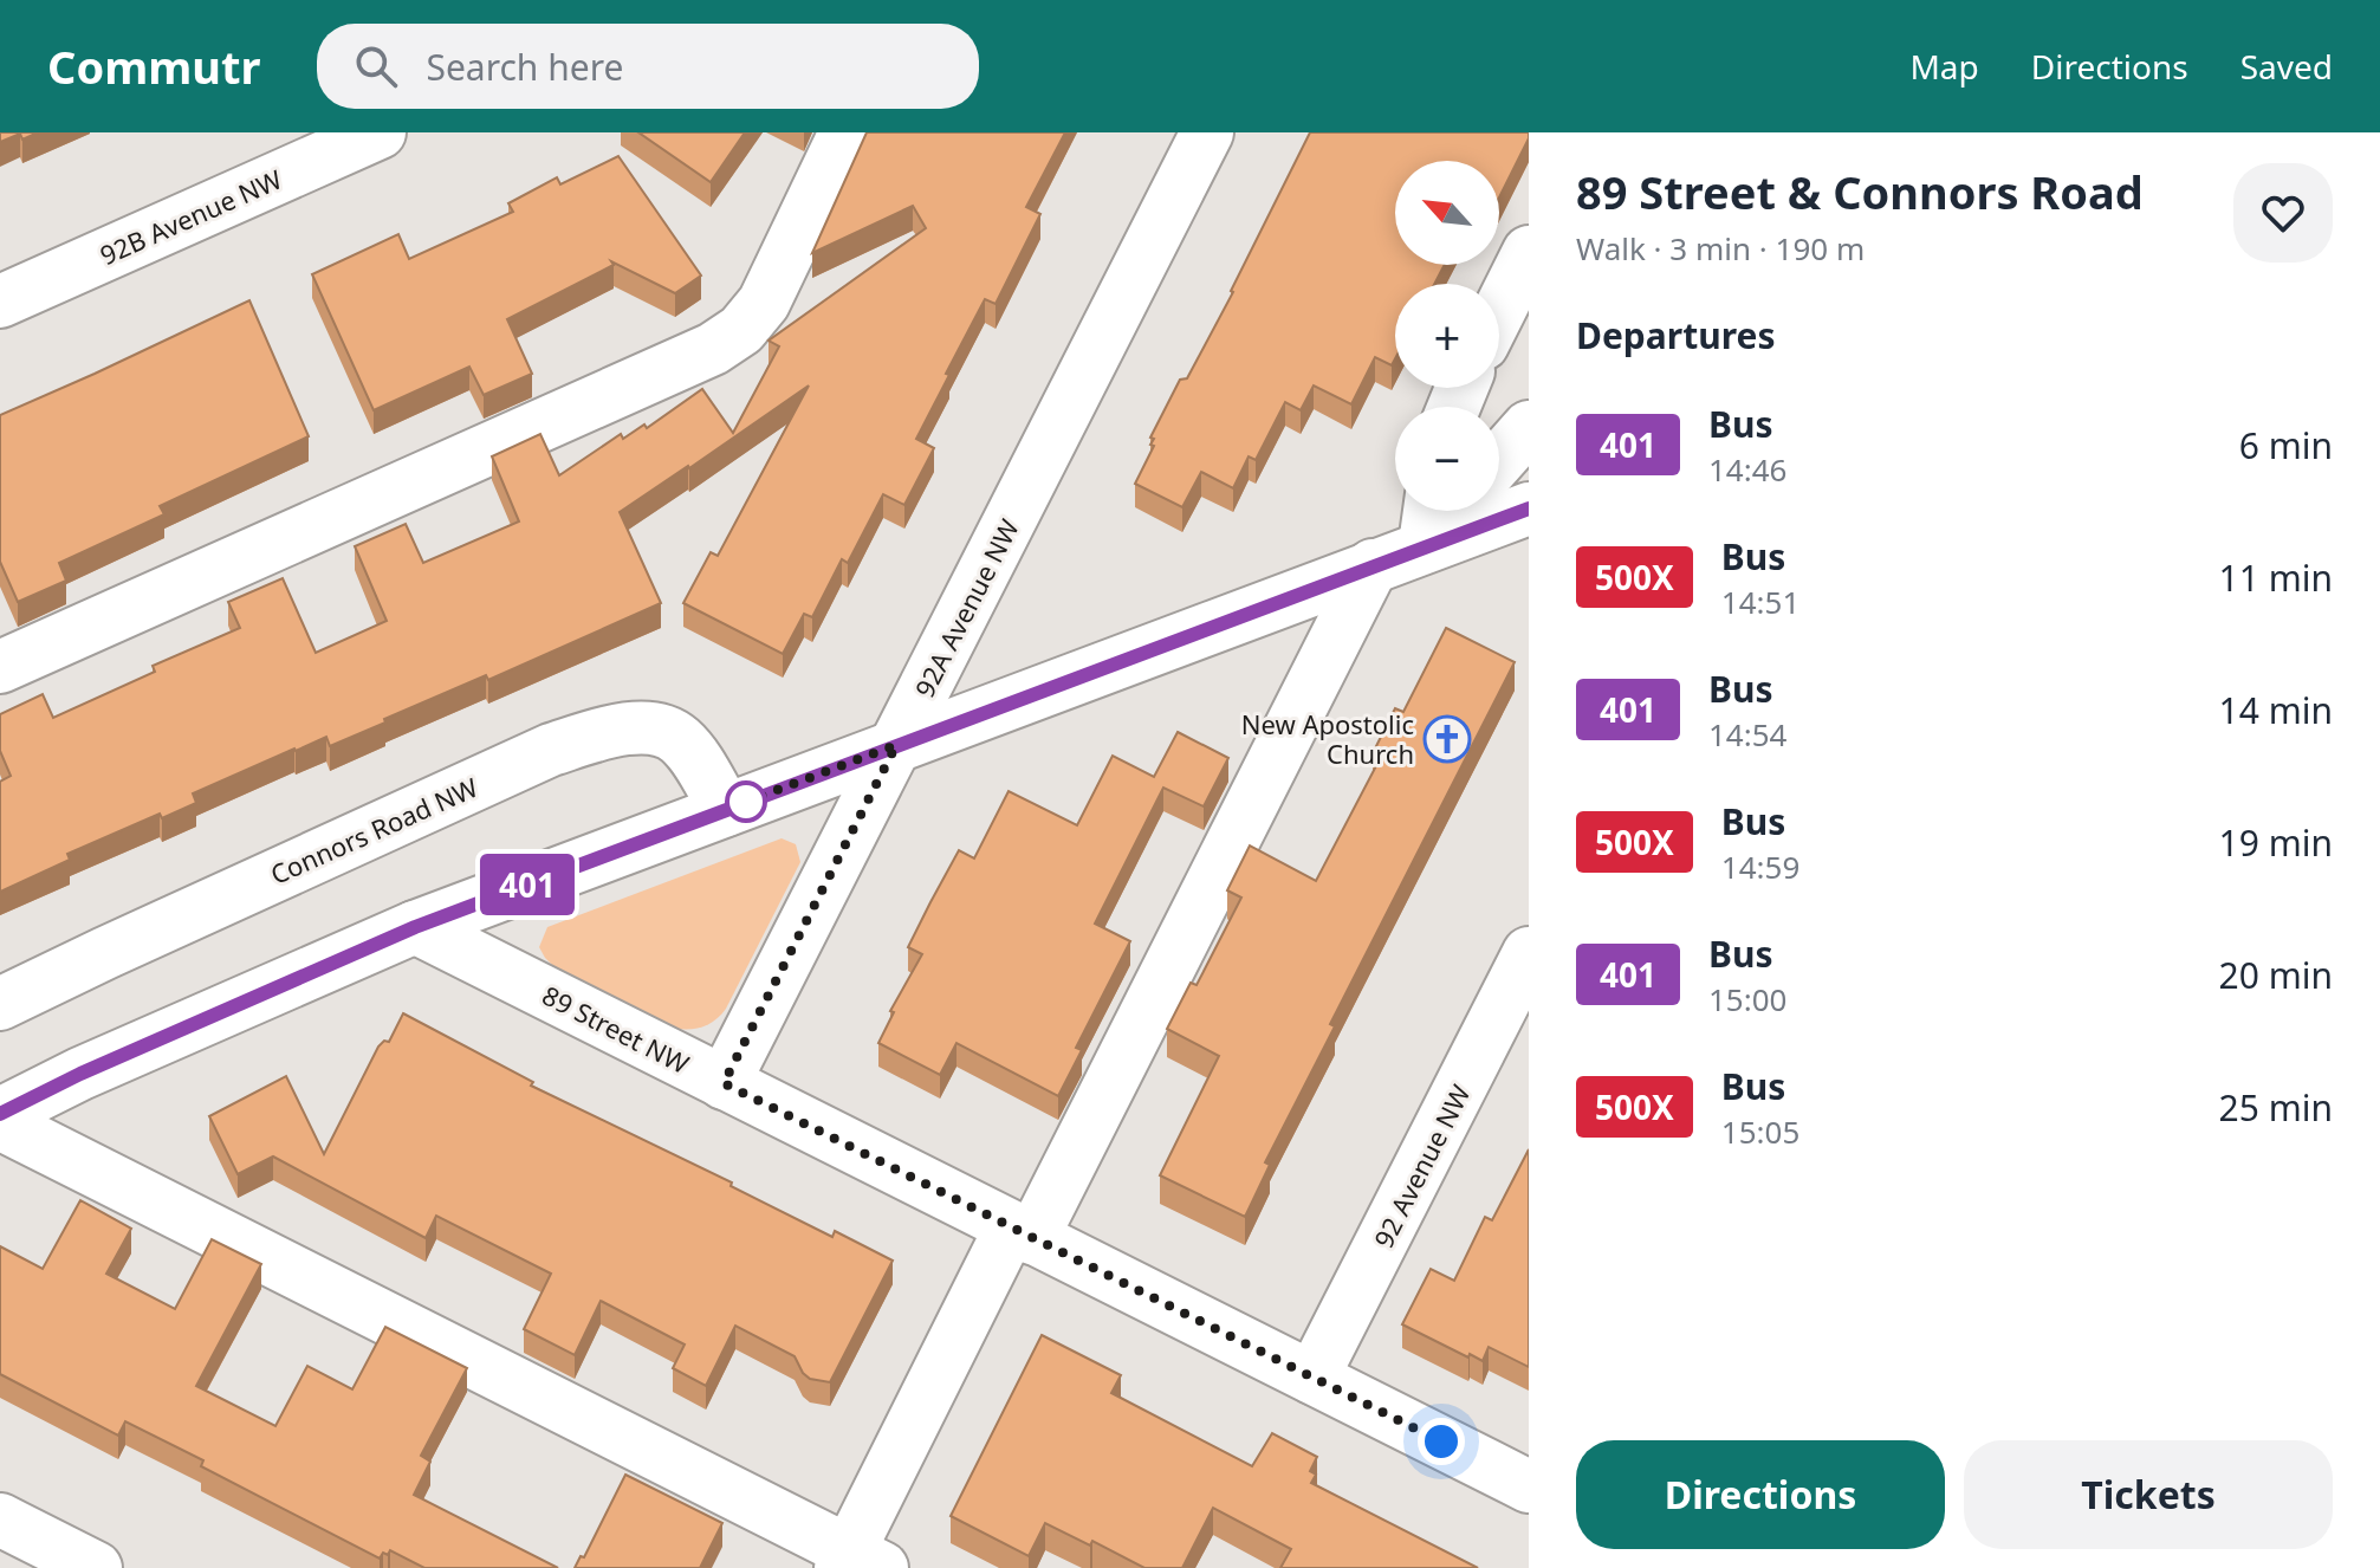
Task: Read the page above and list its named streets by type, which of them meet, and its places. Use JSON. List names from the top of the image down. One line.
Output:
{"streets":{"street":["92B Avenue NW","92A Avenue NW","Connors Road NW","89 Street NW","92 Avenue NW"]},"crossings":[["92A Avenue NW","89 Street NW"],["89 Street NW","92 Avenue NW"]],"places":{"church":["New Apostolic Church"]},"lines":["bus line 401"],"north":"top left","page":{"header":"Commutr","search":"Search here","nav":["Map","Directions","Saved"],"on_map":"401","heading":[["89 Street & Connors Road","Walk · 3 min · 190 m"],"Departures"],"map_buttons":["+","−"],"list":[{"mark":"401","name":"Bus","note":"14:46","value":"6 min"},{"mark":"500X","name":"Bus","note":"14:51","value":"11 min"},{"mark":"401","name":"Bus","note":"14:54","value":"14 min"},{"mark":"500X","name":"Bus","note":"14:59","value":"19 min"},{"mark":"401","name":"Bus","note":"15:00","value":"20 min"},{"mark":"500X","name":"Bus","note":"15:05","value":"25 min"}],"buttons":["Directions","Tickets"]}}
